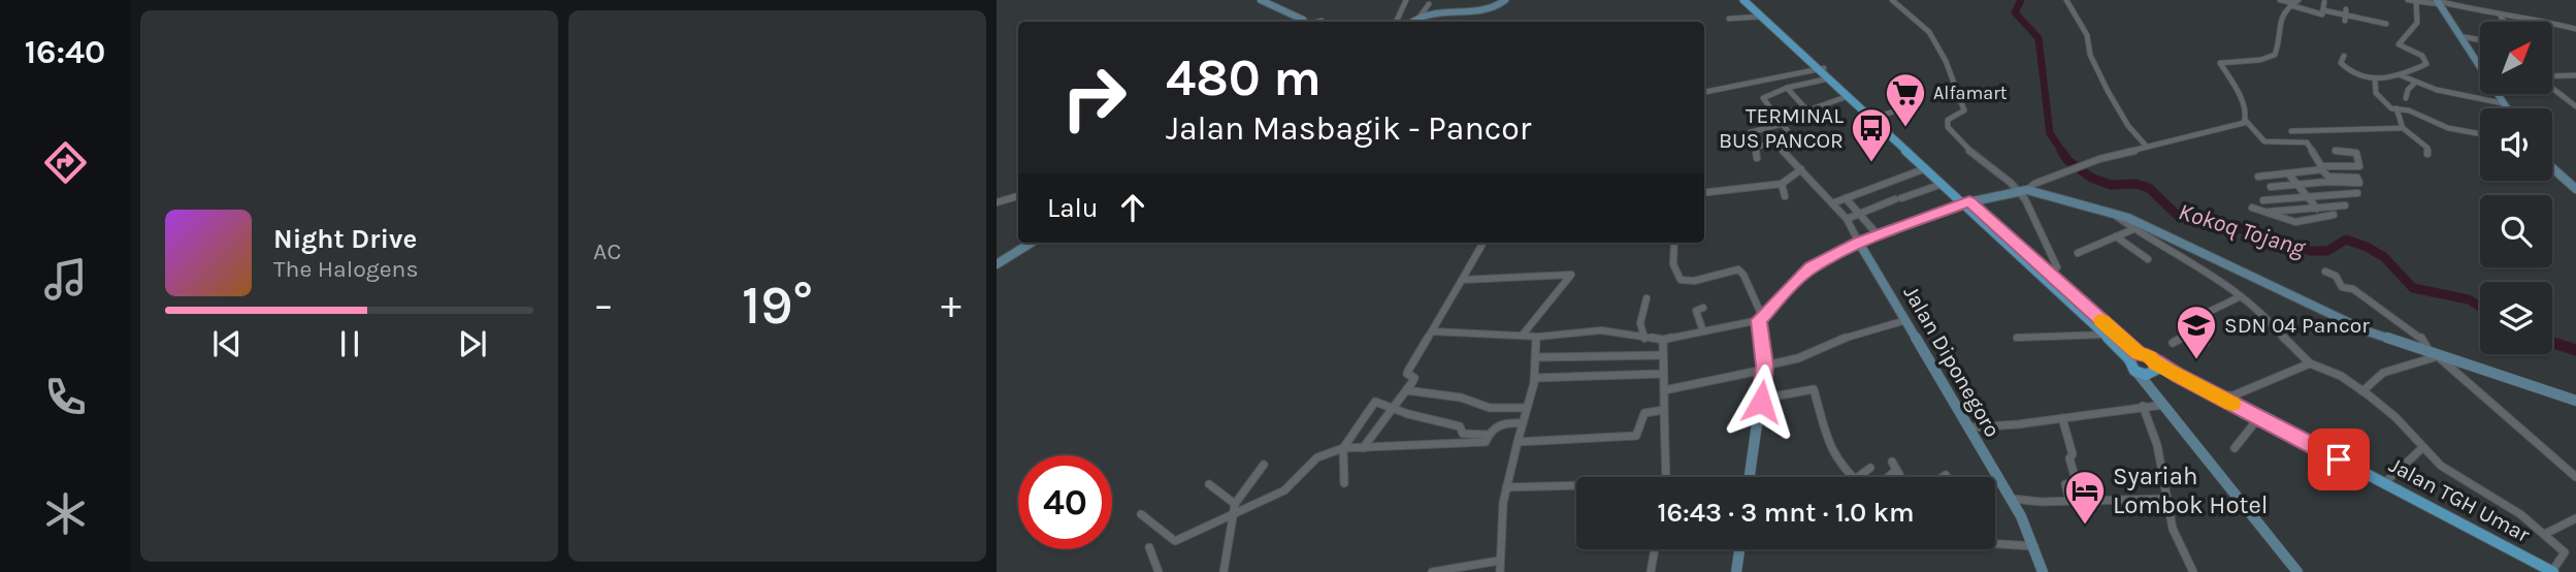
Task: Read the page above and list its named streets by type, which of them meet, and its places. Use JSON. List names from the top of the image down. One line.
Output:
{"streets":{"main road":["Jalan TGH Umar"],"street":["Jalan Diponegoro"]},"water":["Kokoq Tojang"],"places":{"supermarket":["Alfamart"],"bus stop":["TERMINAL BUS PANCOR"],"school or university":["SDN 04 Pancor"],"hotel":["Syariah Lombok Hotel"]},"north":"top right","page":{"tabs":"16:40","tile":"AC","turn":["480 m","Jalan Masbagik - Pancor"],"then":"Lalu","song":["Night Drive","The Halogens"],"heat":["−","19°","+"],"limit":"40","trip":"16:43 · 3 mnt · 1.0 km"}}
